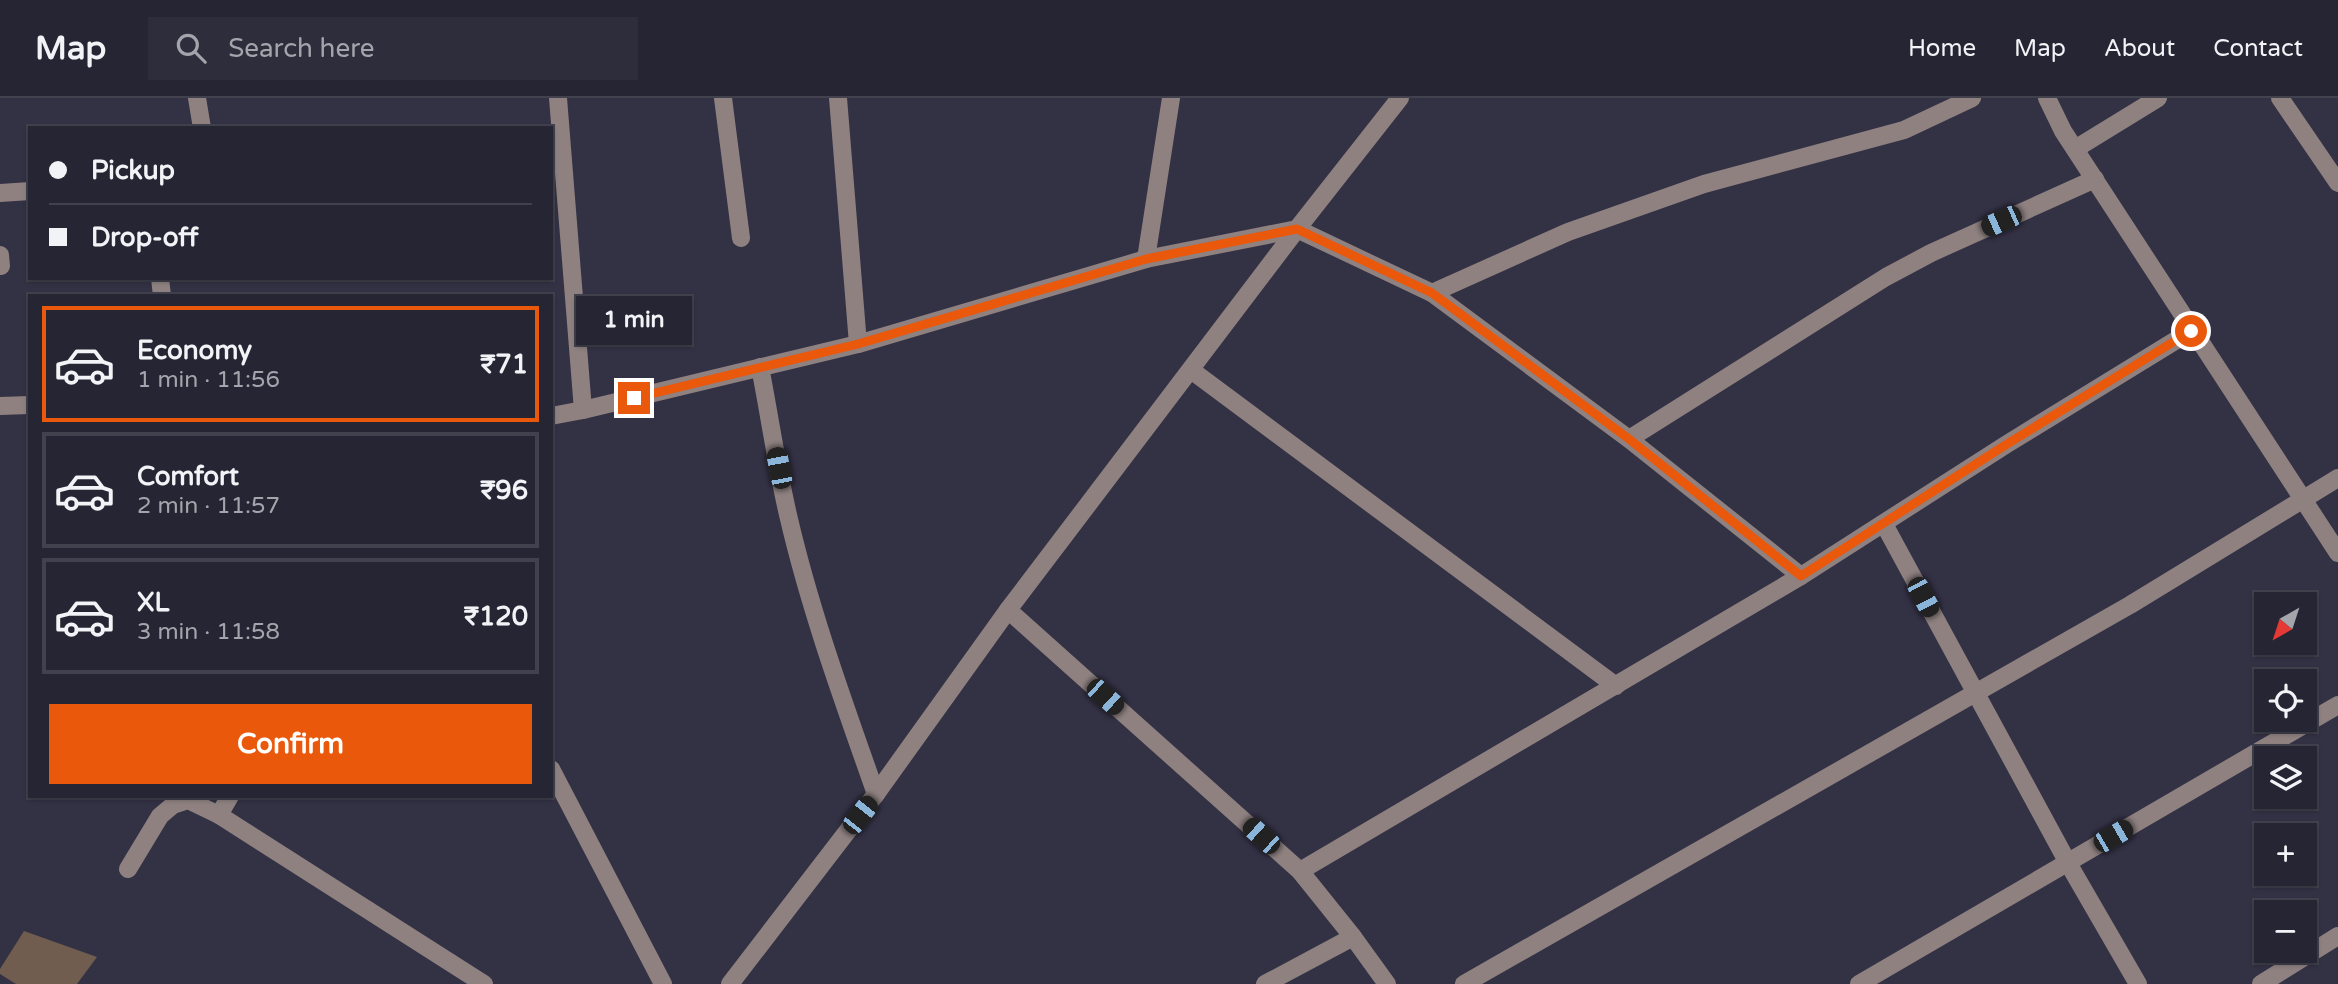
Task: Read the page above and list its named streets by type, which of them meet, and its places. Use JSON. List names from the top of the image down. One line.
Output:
{"north":"bottom left","page":{"header":"Map","search":"Search here","nav":["Home","Map","About","Contact"],"banner":["Pickup","Drop-off"],"bubble":"1 min","list":[{"name":"Economy","note":"1 min · 11:56","value":"₹71"},{"name":"Comfort","note":"2 min · 11:57","value":"₹96"},{"name":"XL","note":"3 min · 11:58","value":"₹120"}],"map_buttons":["+","−"],"buttons":"Confirm"}}
